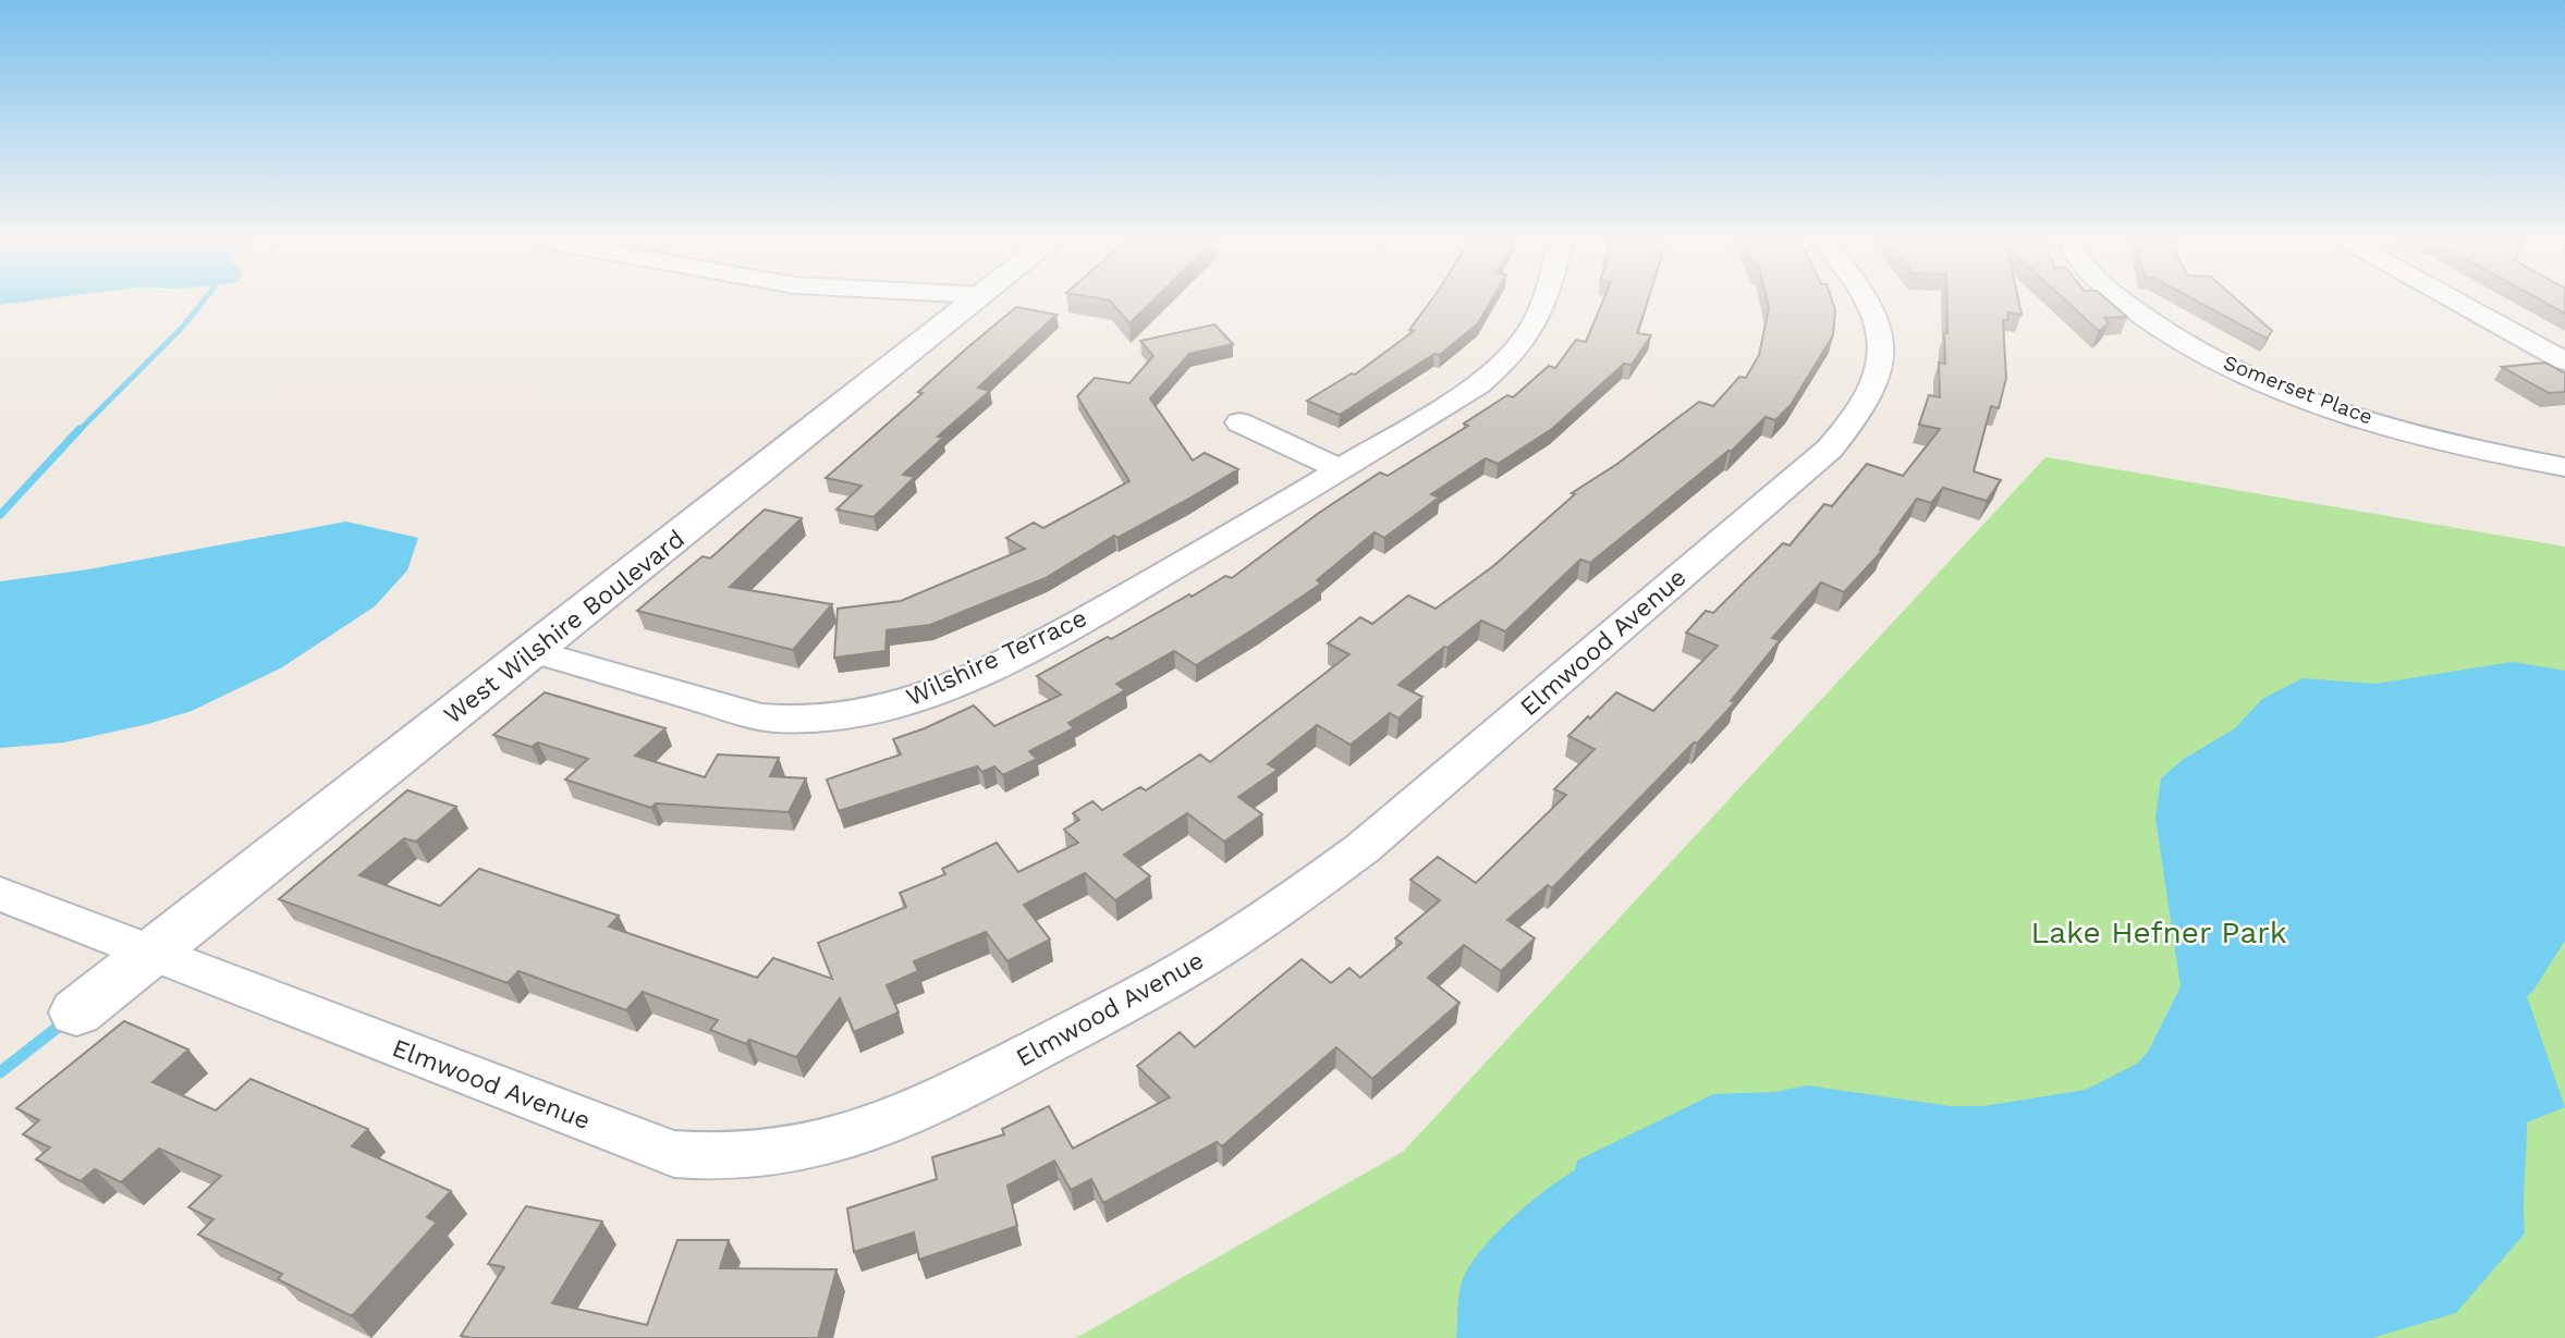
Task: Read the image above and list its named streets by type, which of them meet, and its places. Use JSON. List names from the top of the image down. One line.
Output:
{"streets":{"street":["Somerset Place","West Wilshire Boulevard","Elmwood Avenue","Wilshire Terrace"]},"crossings":[["West Wilshire Boulevard","Elmwood Avenue"],["West Wilshire Boulevard","Wilshire Terrace"]],"parks":["Lake Hefner Park"]}
